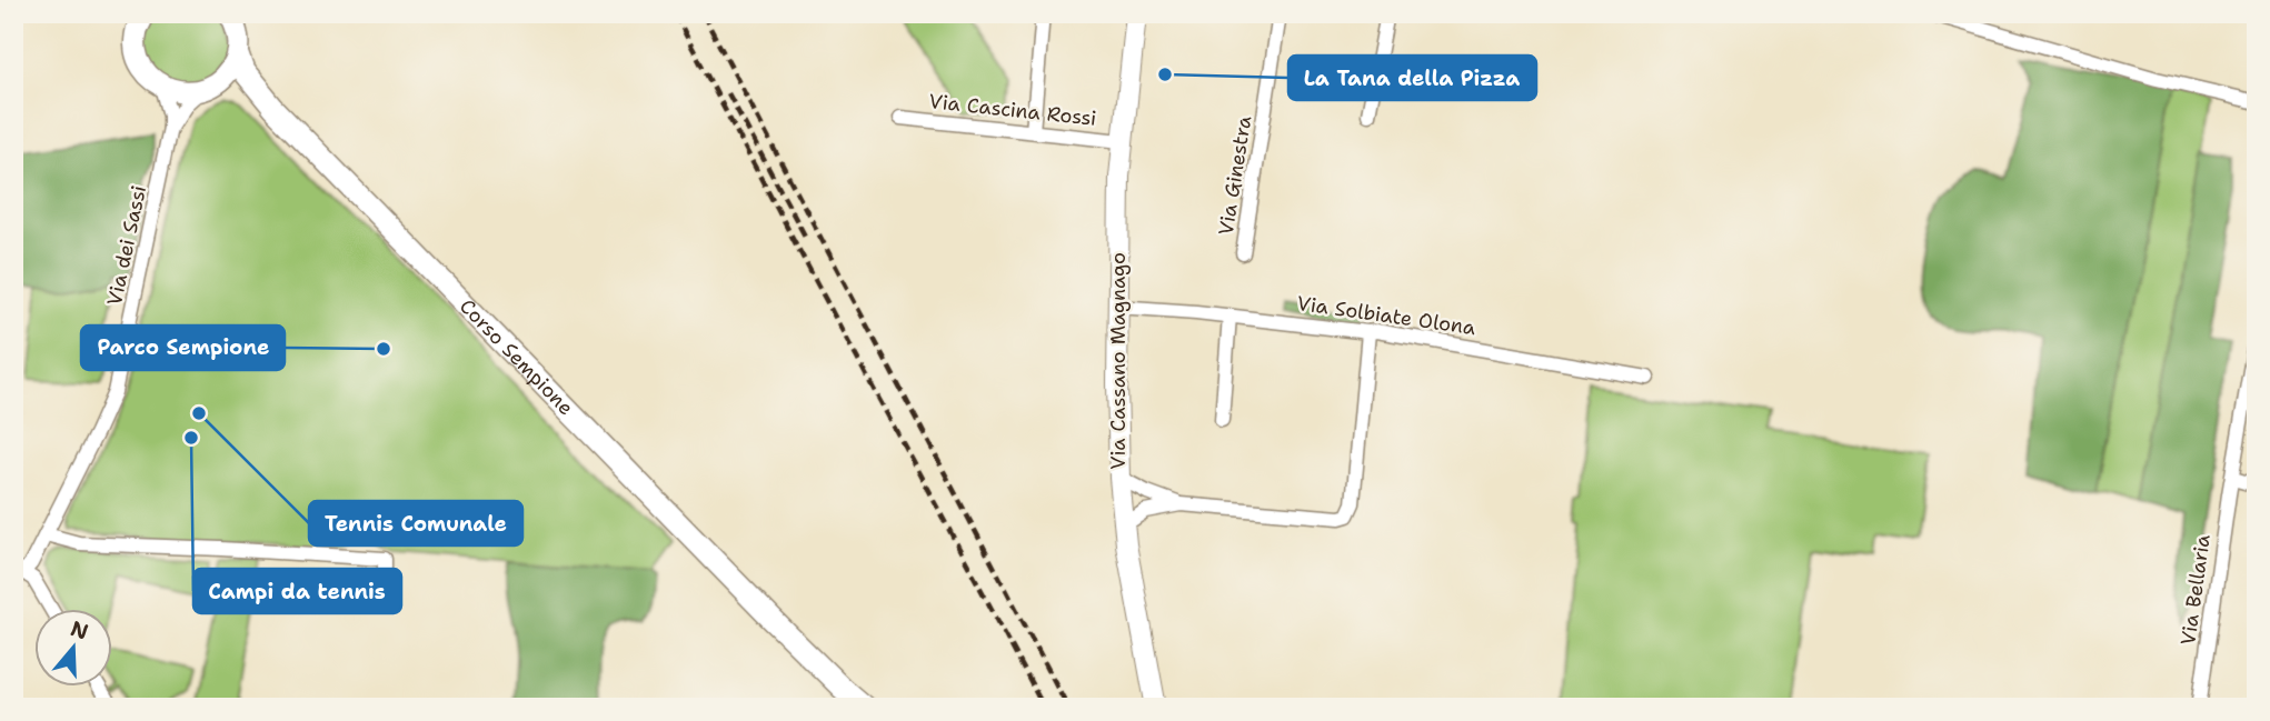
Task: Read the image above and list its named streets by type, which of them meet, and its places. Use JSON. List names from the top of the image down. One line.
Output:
{"streets":{"main road":["Corso Sempione"],"street":["Via Cascina Rossi","Via Ginestra","Via dei Sassi","Via Solbiate Olona","Via Cassano Magnago","Via Bellaria"]},"crossings":[["Via Cascina Rossi","Via Cassano Magnago"],["Via Solbiate Olona","Via Cassano Magnago"]],"places":["La Tana della Pizza","Parco Sempione","Tennis Comunale","Campi da tennis"],"north":"top"}
